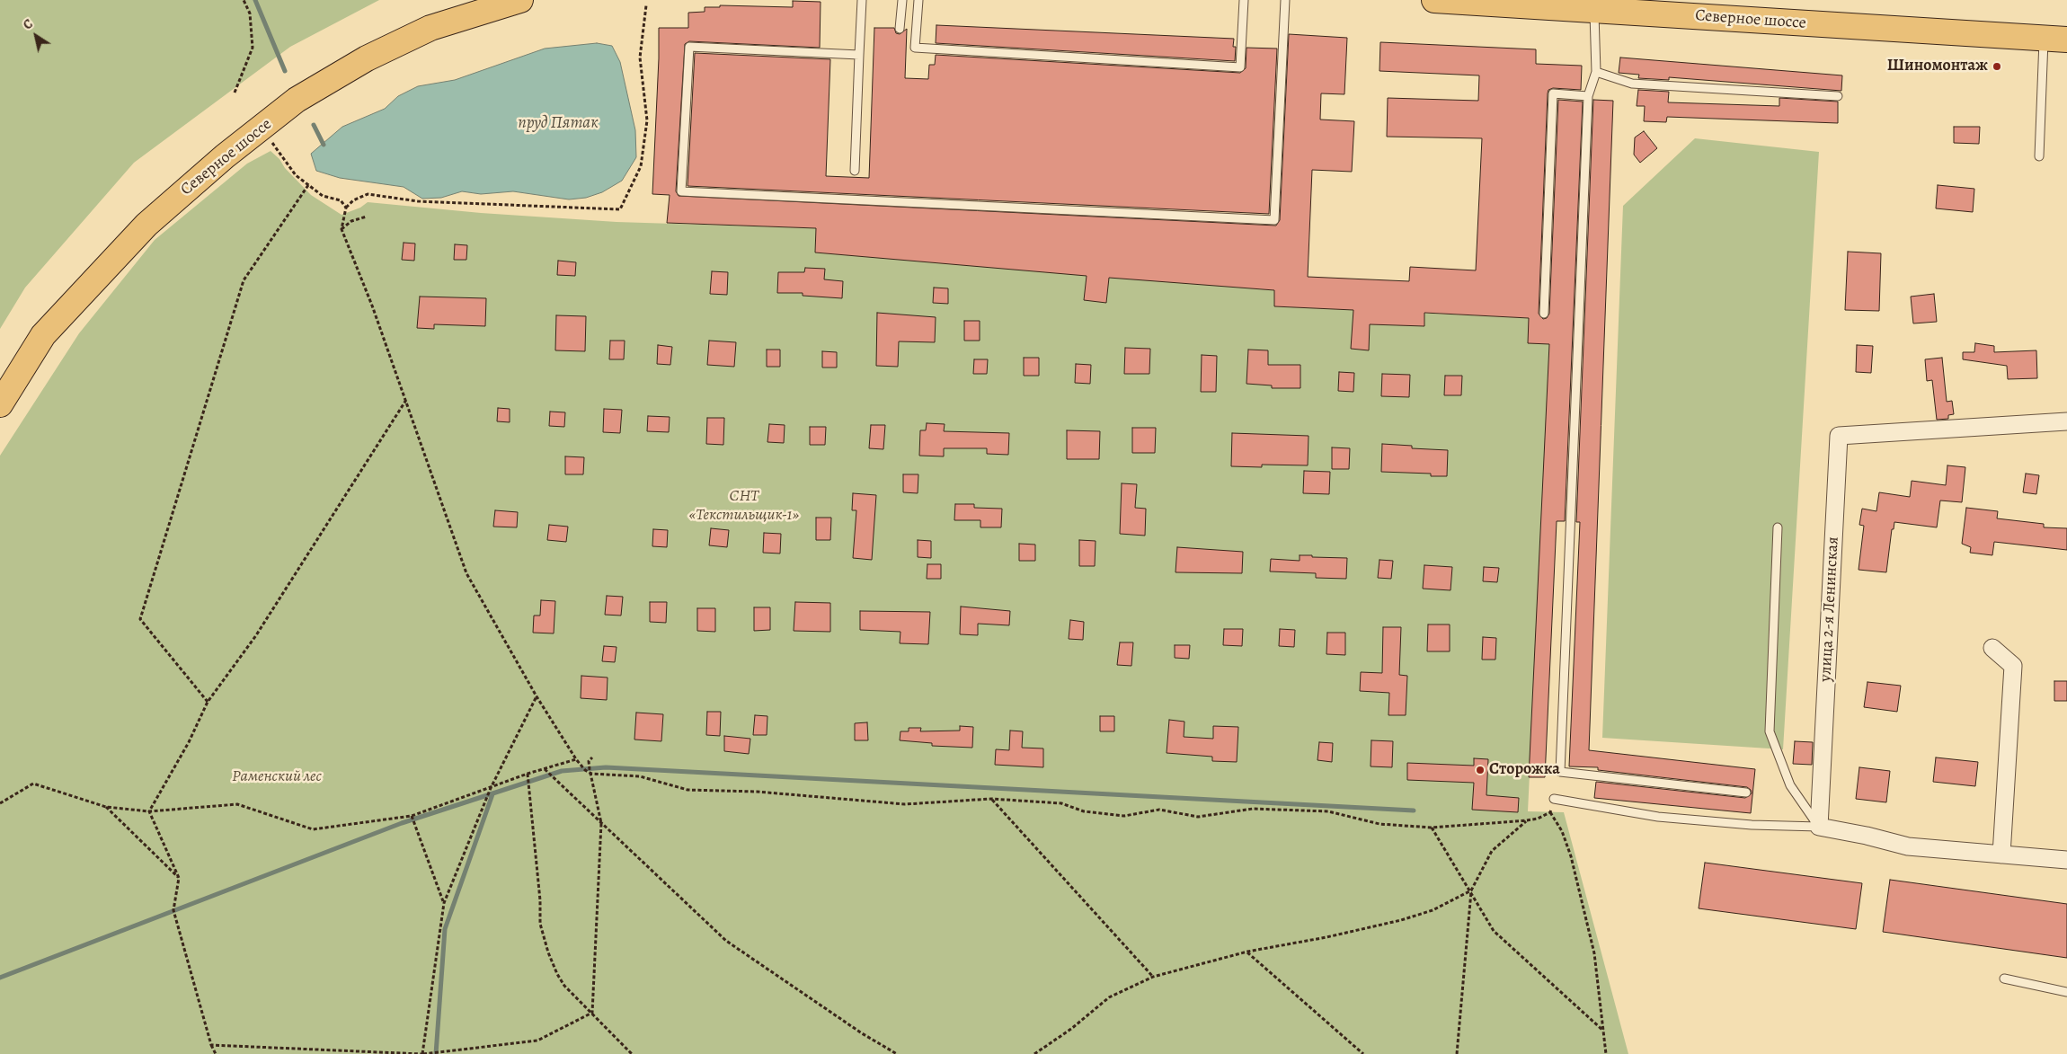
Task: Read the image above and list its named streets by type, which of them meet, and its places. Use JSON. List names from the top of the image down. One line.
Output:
{"streets":{"main road":["Северное шоссе"],"street":["улица 2-я Ленинская"]},"water":["пруд Пятак"],"parks":["СНТ «Текстильщик-1»","Раменский лес"],"places":["Шиномонтаж","Сторожка"],"north":"top left"}
